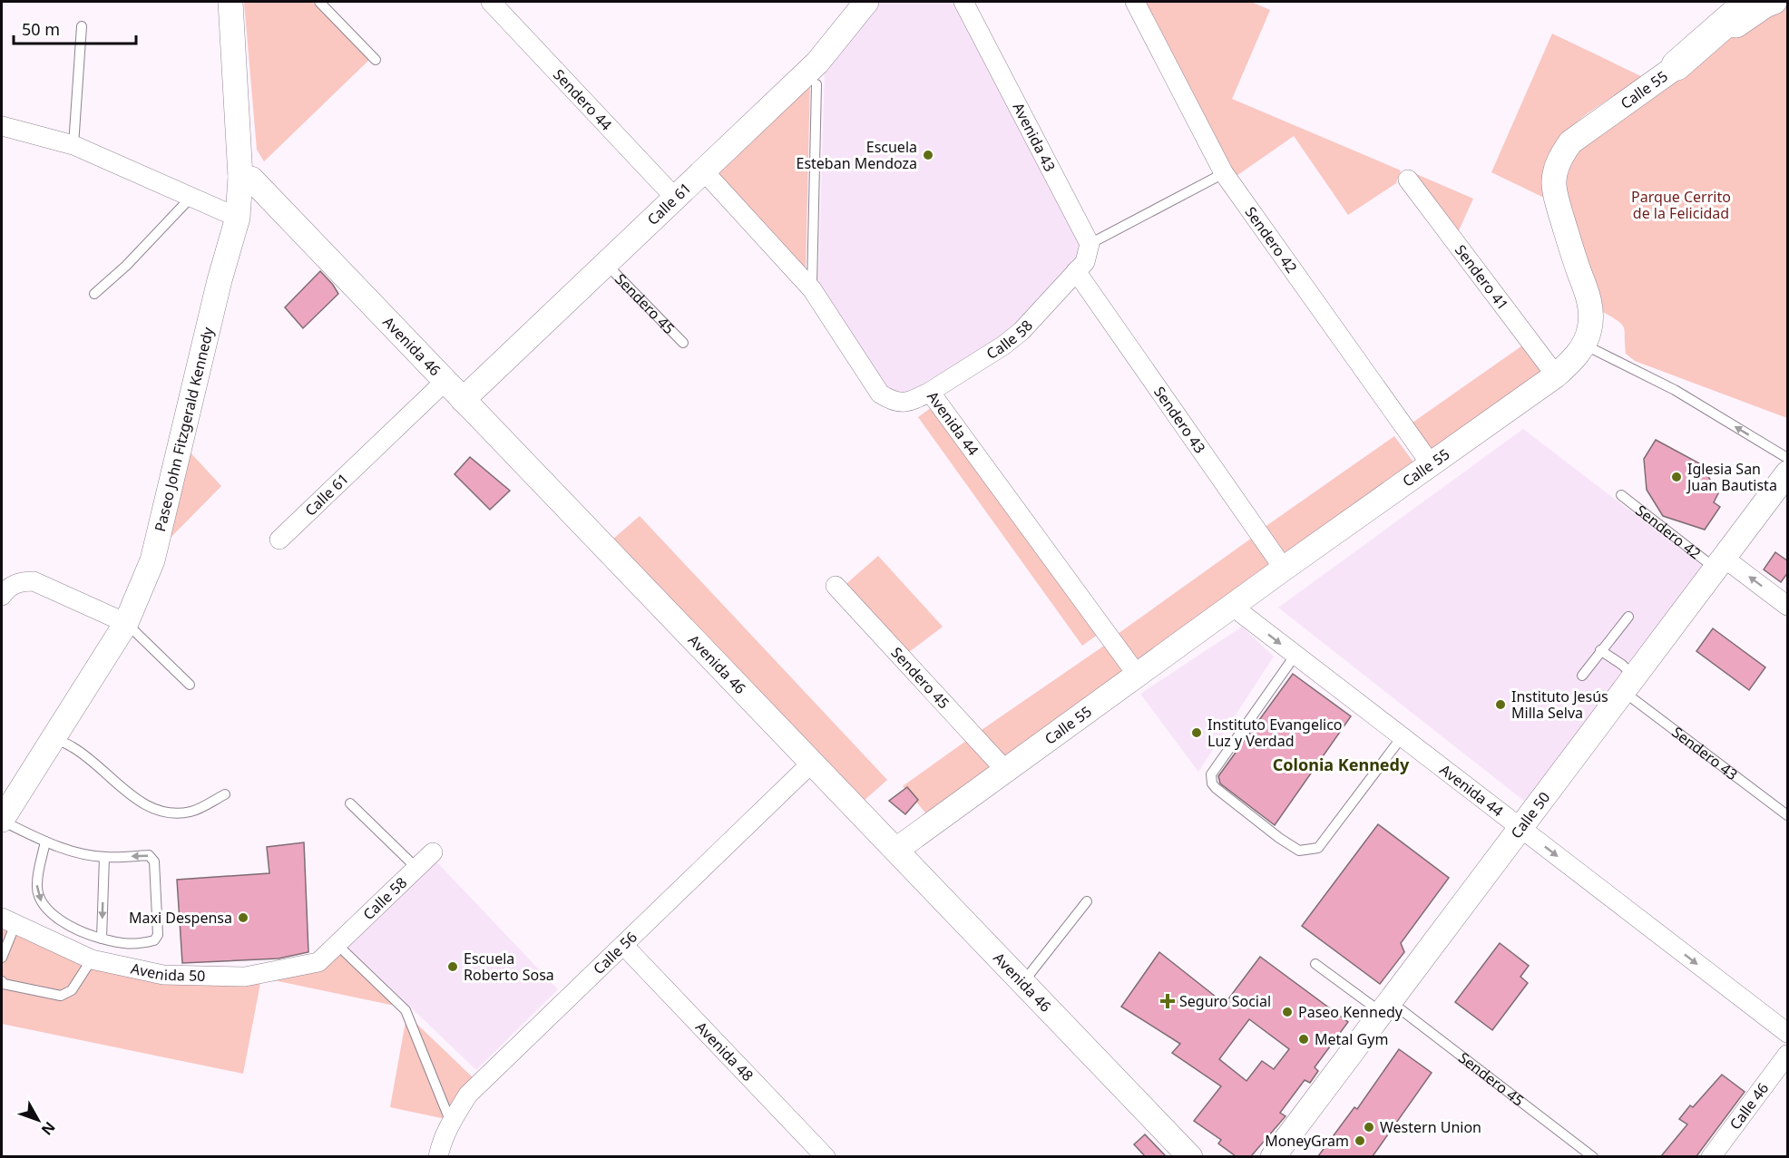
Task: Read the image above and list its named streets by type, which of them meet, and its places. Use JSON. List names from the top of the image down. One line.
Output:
{"streets":{"street":["Calle 55","Sendero 44","Avenida 43","Calle 61","Sendero 42","Sendero 41","Sendero 45","Calle 58","Avenida 46","Sendero 43","Avenida 44","Paseo John Fitzgerald Kennedy","Calle 50","Calle 56","Avenida 50","Avenida 48","Calle 46"]},"crossings":[["Calle 55","Sendero 42"],["Calle 55","Sendero 41"],["Calle 55","Sendero 45"],["Calle 55","Avenida 46"],["Calle 55","Sendero 43"],["Calle 55","Avenida 44"],["Sendero 44","Calle 61"],["Calle 61","Sendero 45"],["Calle 61","Avenida 46"],["Calle 61","Avenida 44"],["Sendero 42","Calle 50"],["Sendero 45","Calle 50"],["Calle 58","Sendero 43"],["Calle 58","Avenida 44"],["Calle 58","Avenida 50"],["Avenida 46","Paseo John Fitzgerald Kennedy"],["Avenida 46","Calle 56"],["Sendero 43","Calle 50"],["Avenida 44","Calle 50"],["Calle 56","Avenida 48"]],"districts":["Colonia Kennedy"],"parks":["Parque Cerrito de la Felicidad"],"places":{"other":["Escuela Esteban Mendoza","Iglesia San Juan Bautista","Instituto Jesús Milla Selva","Instituto Evangelico Luz y Verdad","Maxi Despensa","Escuela Roberto Sosa","Paseo Kennedy","Metal Gym","Western Union","MoneyGram"],"health":["Seguro Social"]},"scale_bar":"50 m","north":"bottom right"}
